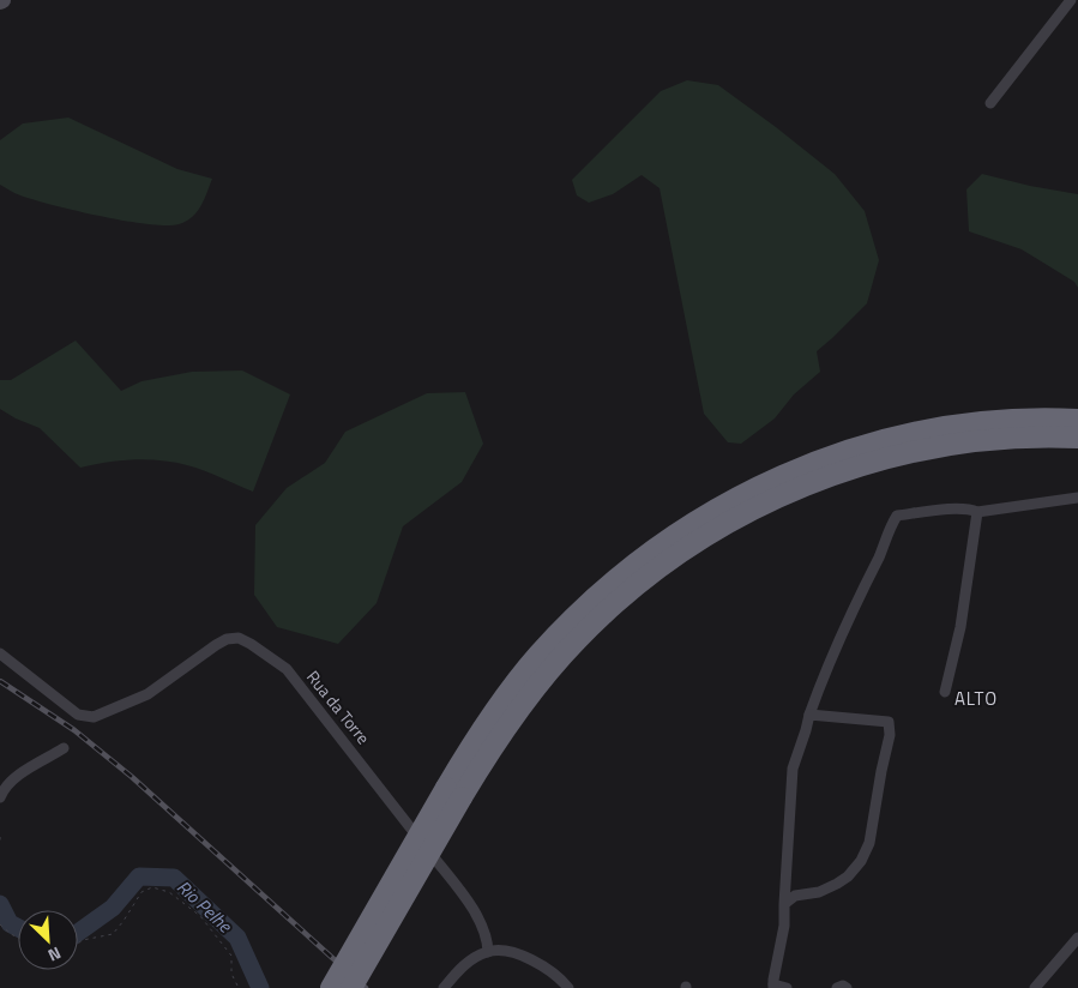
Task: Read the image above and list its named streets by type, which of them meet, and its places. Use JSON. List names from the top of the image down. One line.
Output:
{"streets":{"street":["Rua da Torre"]},"districts":["ALTO"],"water":["Rio Pelhe"],"north":"bottom right"}
